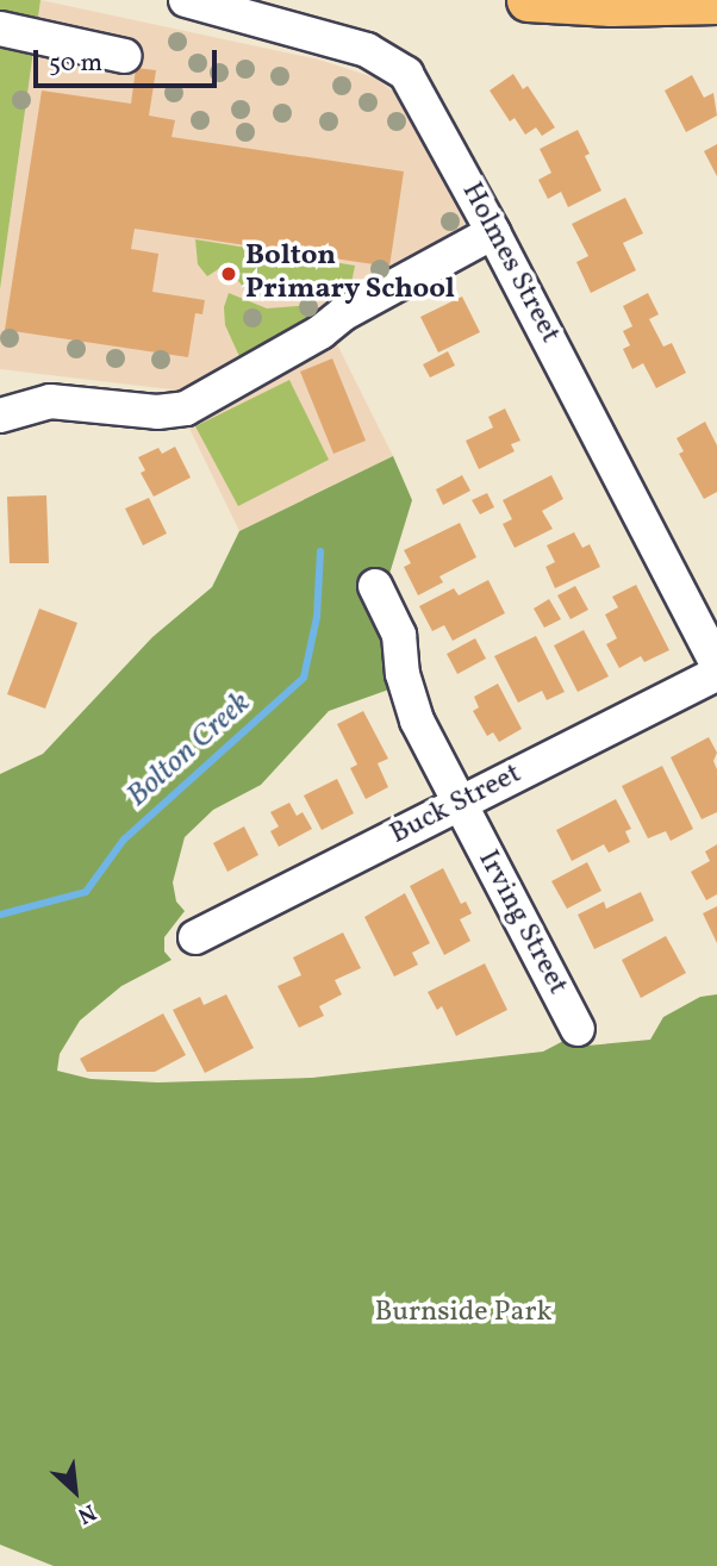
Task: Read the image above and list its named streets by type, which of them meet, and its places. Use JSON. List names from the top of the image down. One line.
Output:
{"streets":{"street":["Holmes Street","Buck Street","Irving Street"]},"crossings":[["Buck Street","Irving Street"]],"water":["Bolton Creek"],"parks":["Burnside Park"],"places":["Bolton Primary School"],"scale_bar":"50 m","north":"bottom right"}
